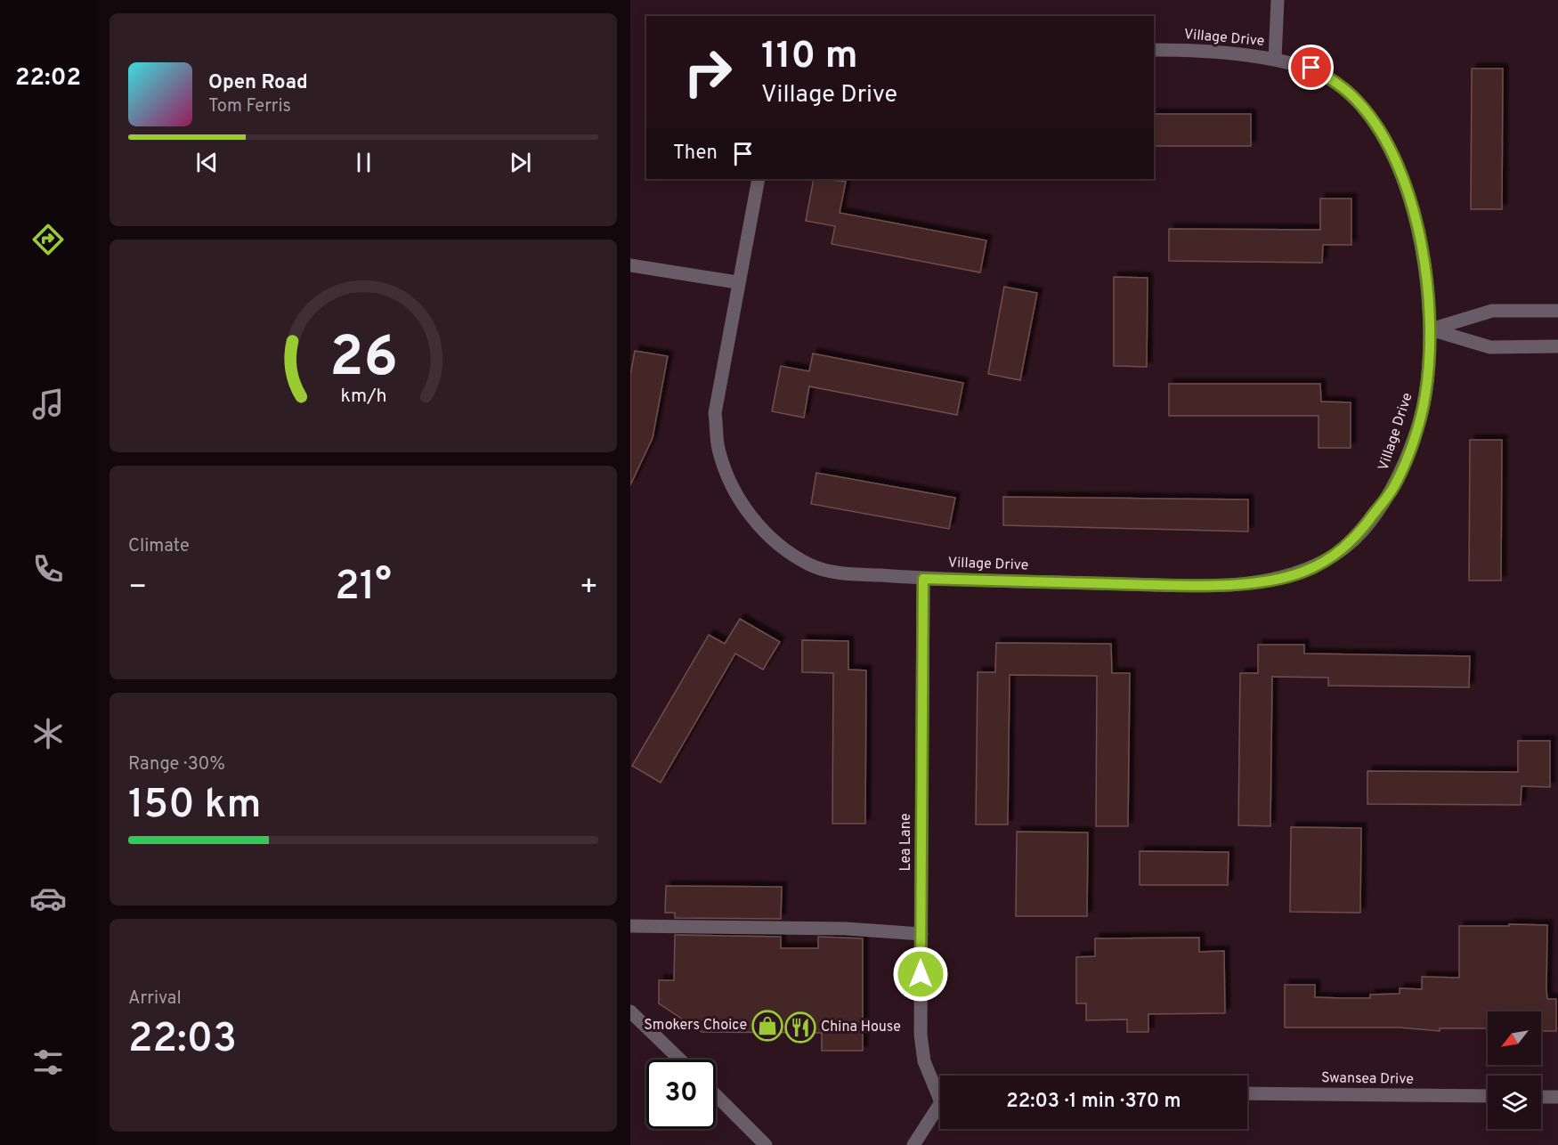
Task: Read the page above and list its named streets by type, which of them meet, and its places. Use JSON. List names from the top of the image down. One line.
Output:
{"streets":{"street":["Village Drive","Lea Lane","Swansea Drive"]},"crossings":[["Village Drive","Lea Lane"]],"places":{"shop":["Smokers Choice"],"restaurant":["China House"]},"north":"bottom left","page":{"tabs":"22:02","turn":["110 m","Village Drive"],"song":["Open Road","Tom Ferris"],"then":"Then","tile":["Climate",["Range · 30%","150 km"],["Arrival","22:03"]],"heat":["−","21°","+"],"limit":"30","trip":"22:03 · 1 min · 370 m","gauge":["26","km/h"]}}
